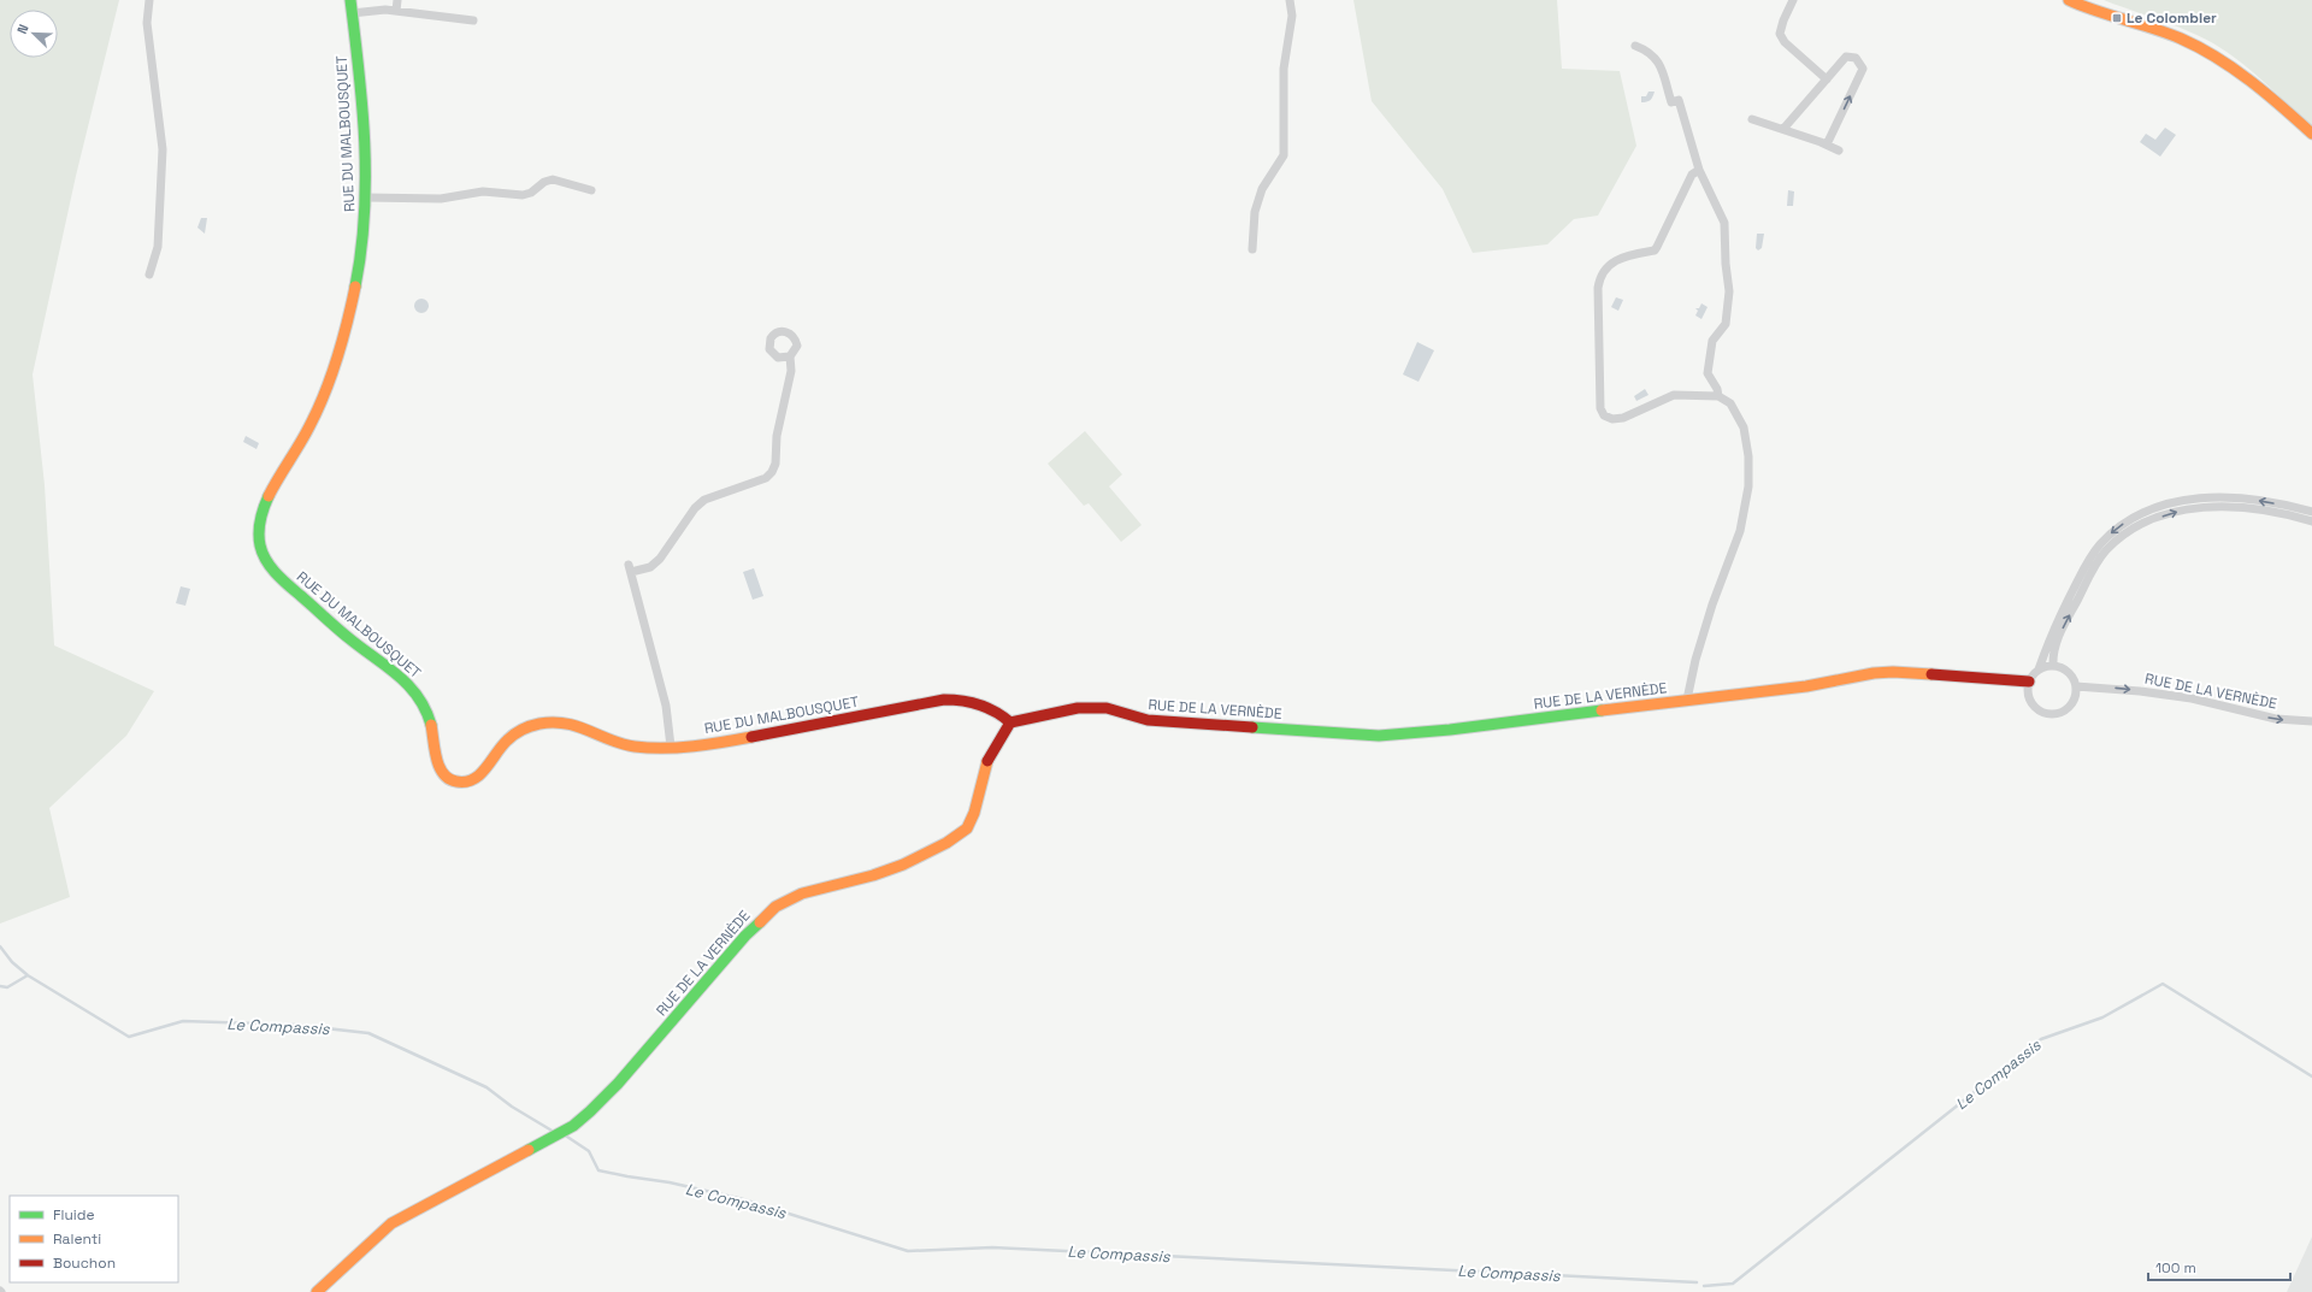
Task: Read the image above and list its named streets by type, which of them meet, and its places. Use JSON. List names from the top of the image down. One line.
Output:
{"streets":{"street":["RUE DU MALBOUSQUET","RUE DE LA VERNÈDE"]},"crossings":[["RUE DU MALBOUSQUET","RUE DE LA VERNÈDE"]],"water":["Le Compassis"],"places":{"transit":["Le Colombier"]},"legend":["Fluide","Ralenti","Bouchon"],"scale_bar":"100 m","north":"top left"}
